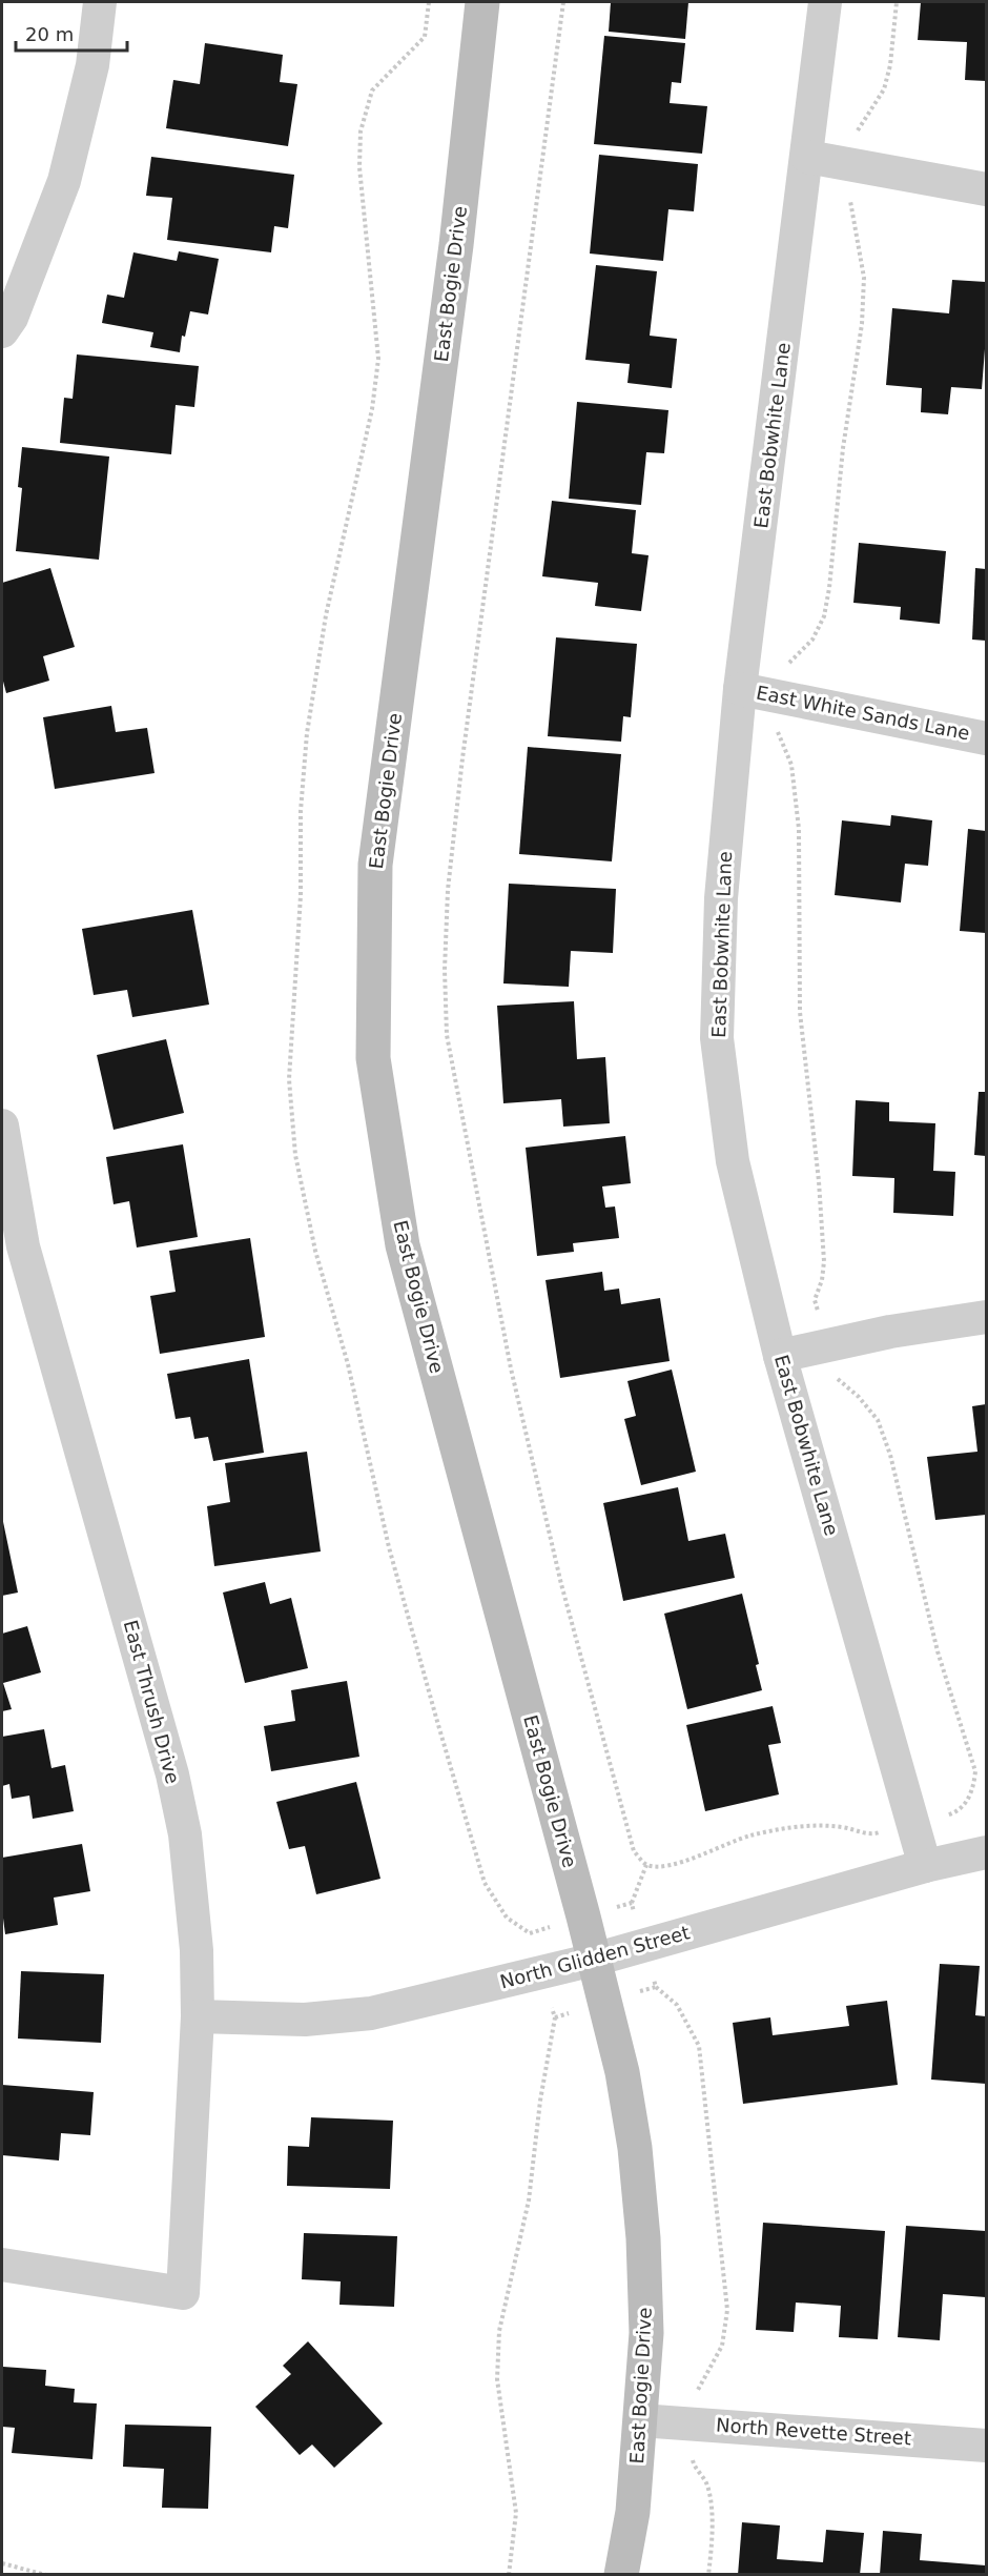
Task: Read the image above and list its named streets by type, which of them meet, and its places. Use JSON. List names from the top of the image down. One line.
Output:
{"streets":{"street":["East Bogie Drive","East Bobwhite Lane","East White Sands Lane","East Thrush Drive","North Glidden Street","North Revette Street"]},"crossings":[["East Bogie Drive","North Glidden Street"],["East Bogie Drive","North Revette Street"],["East Bobwhite Lane","East White Sands Lane"],["East Bobwhite Lane","North Glidden Street"],["East Thrush Drive","North Glidden Street"]],"scale_bar":"20 m"}
